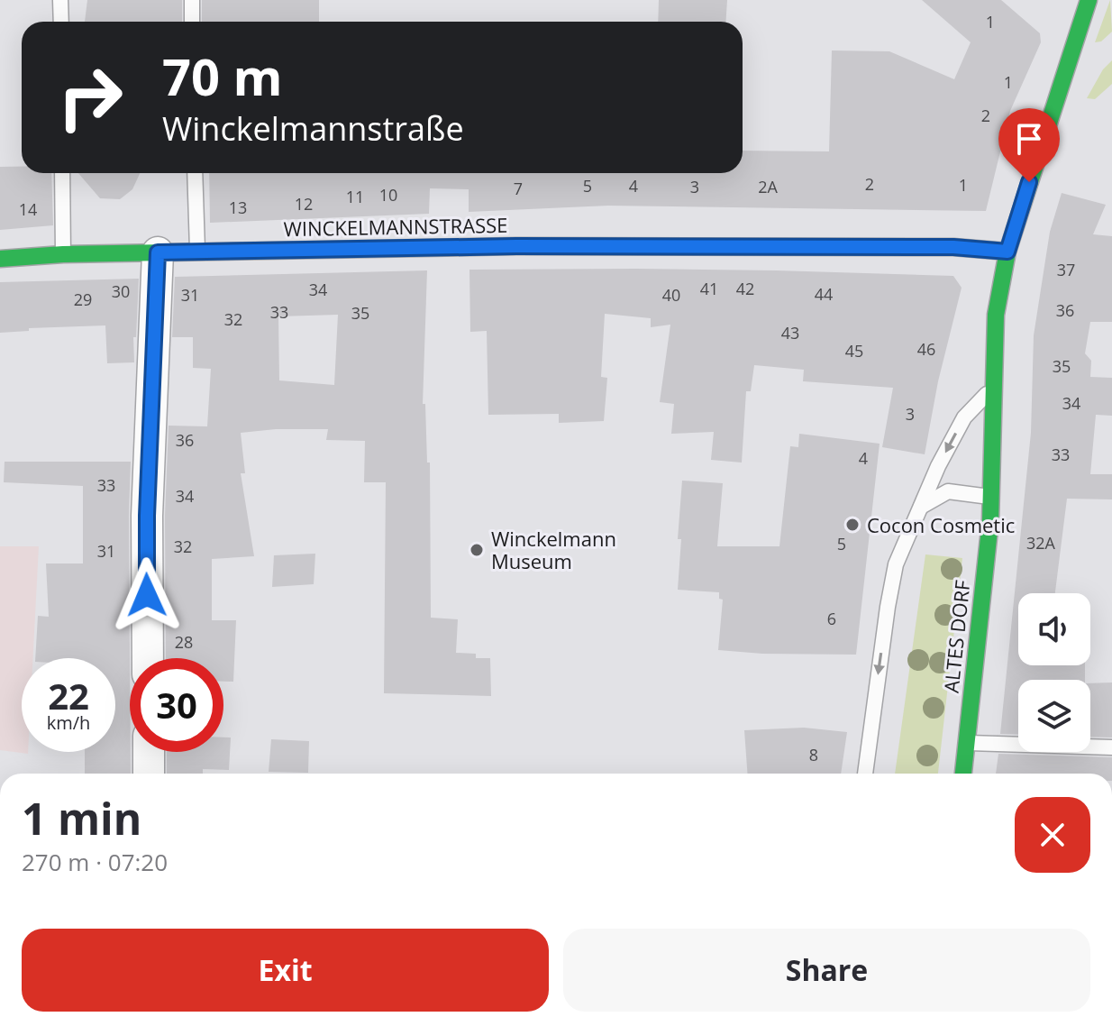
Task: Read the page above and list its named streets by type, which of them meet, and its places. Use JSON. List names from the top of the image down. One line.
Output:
{"streets":{"street":["WINCKELMANNSTRASSE","ALTES DORF"]},"crossings":[["WINCKELMANNSTRASSE","ALTES DORF"]],"places":["Cocon Cosmetic","Winckelmann Museum"],"house_numbers":["1","1","2","2","1","5","4","3","2A","7","10","11","12","13","14","37","41","42","34","30","44","31","40","29","36","33","35","32","43","46","45","35","34","3","36","33","4","33","34","32A","5","32","31","6","28","8"],"page":{"turn":["70 m","Winckelmannstraße"],"speed":"22 km/h","limit":"30","heading":["1 min","270 m · 07:20"],"buttons":["Exit","Share"]}}
